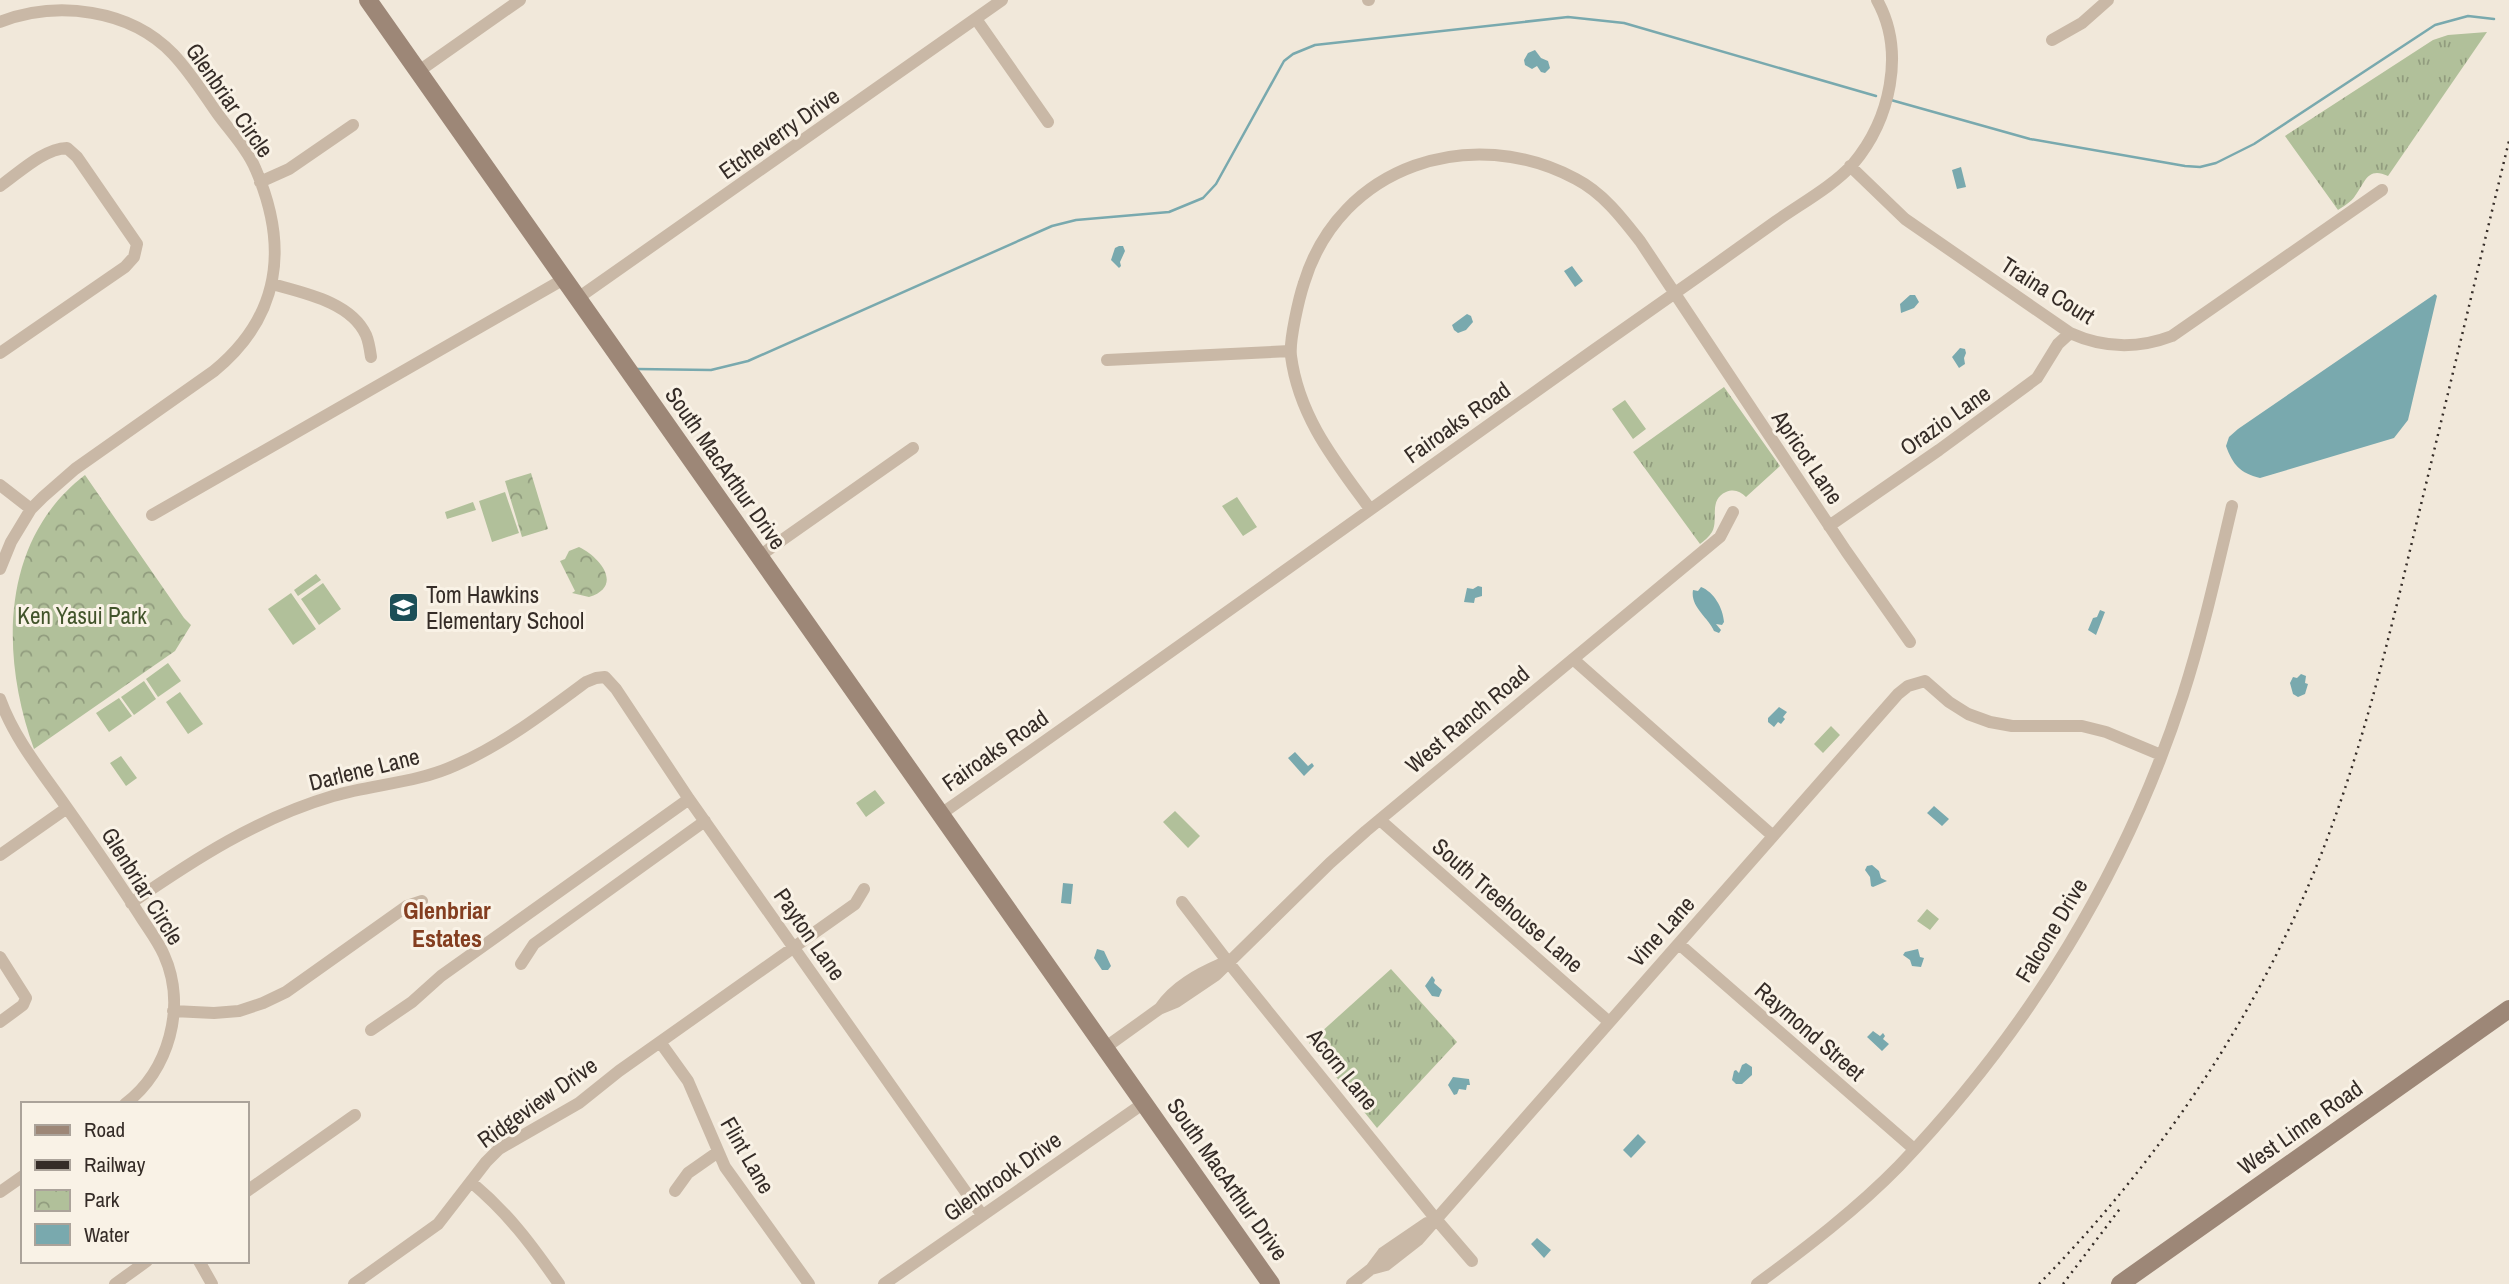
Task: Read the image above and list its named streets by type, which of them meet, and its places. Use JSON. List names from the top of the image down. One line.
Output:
{"streets":{"street":["Glenbriar Circle","Etcheverry Drive","Traina Court","Orazio Lane","Fairoaks Road","Apricot Lane","South MacArthur Drive","West Ranch Road","Darlene Lane","South Treehouse Lane","Falcone Drive","Vine Lane","Payton Lane","Raymond Street","Acorn Lane","Ridgeview Drive","West Linne Road","Flint Lane","Glenbrook Drive"]},"crossings":[["Glenbriar Circle","Darlene Lane"],["Etcheverry Drive","South MacArthur Drive"],["Traina Court","Orazio Lane"],["Traina Court","Fairoaks Road"],["Orazio Lane","Apricot Lane"],["Fairoaks Road","Apricot Lane"],["Fairoaks Road","South MacArthur Drive"],["South MacArthur Drive","West Ranch Road"],["South MacArthur Drive","Glenbrook Drive"],["West Ranch Road","South Treehouse Lane"],["West Ranch Road","Acorn Lane"],["Darlene Lane","Payton Lane"],["South Treehouse Lane","Vine Lane"],["Falcone Drive","Vine Lane"],["Falcone Drive","Raymond Street"],["Vine Lane","Raymond Street"],["Vine Lane","Acorn Lane"],["Payton Lane","Ridgeview Drive"],["Payton Lane","Glenbrook Drive"],["Ridgeview Drive","Flint Lane"]],"districts":["Glenbriar Estates"],"parks":["Ken Yasui Park"],"places":{"school or university":["Tom Hawkins Elementary School"]},"legend":["Road","Railway","Park","Water"]}
